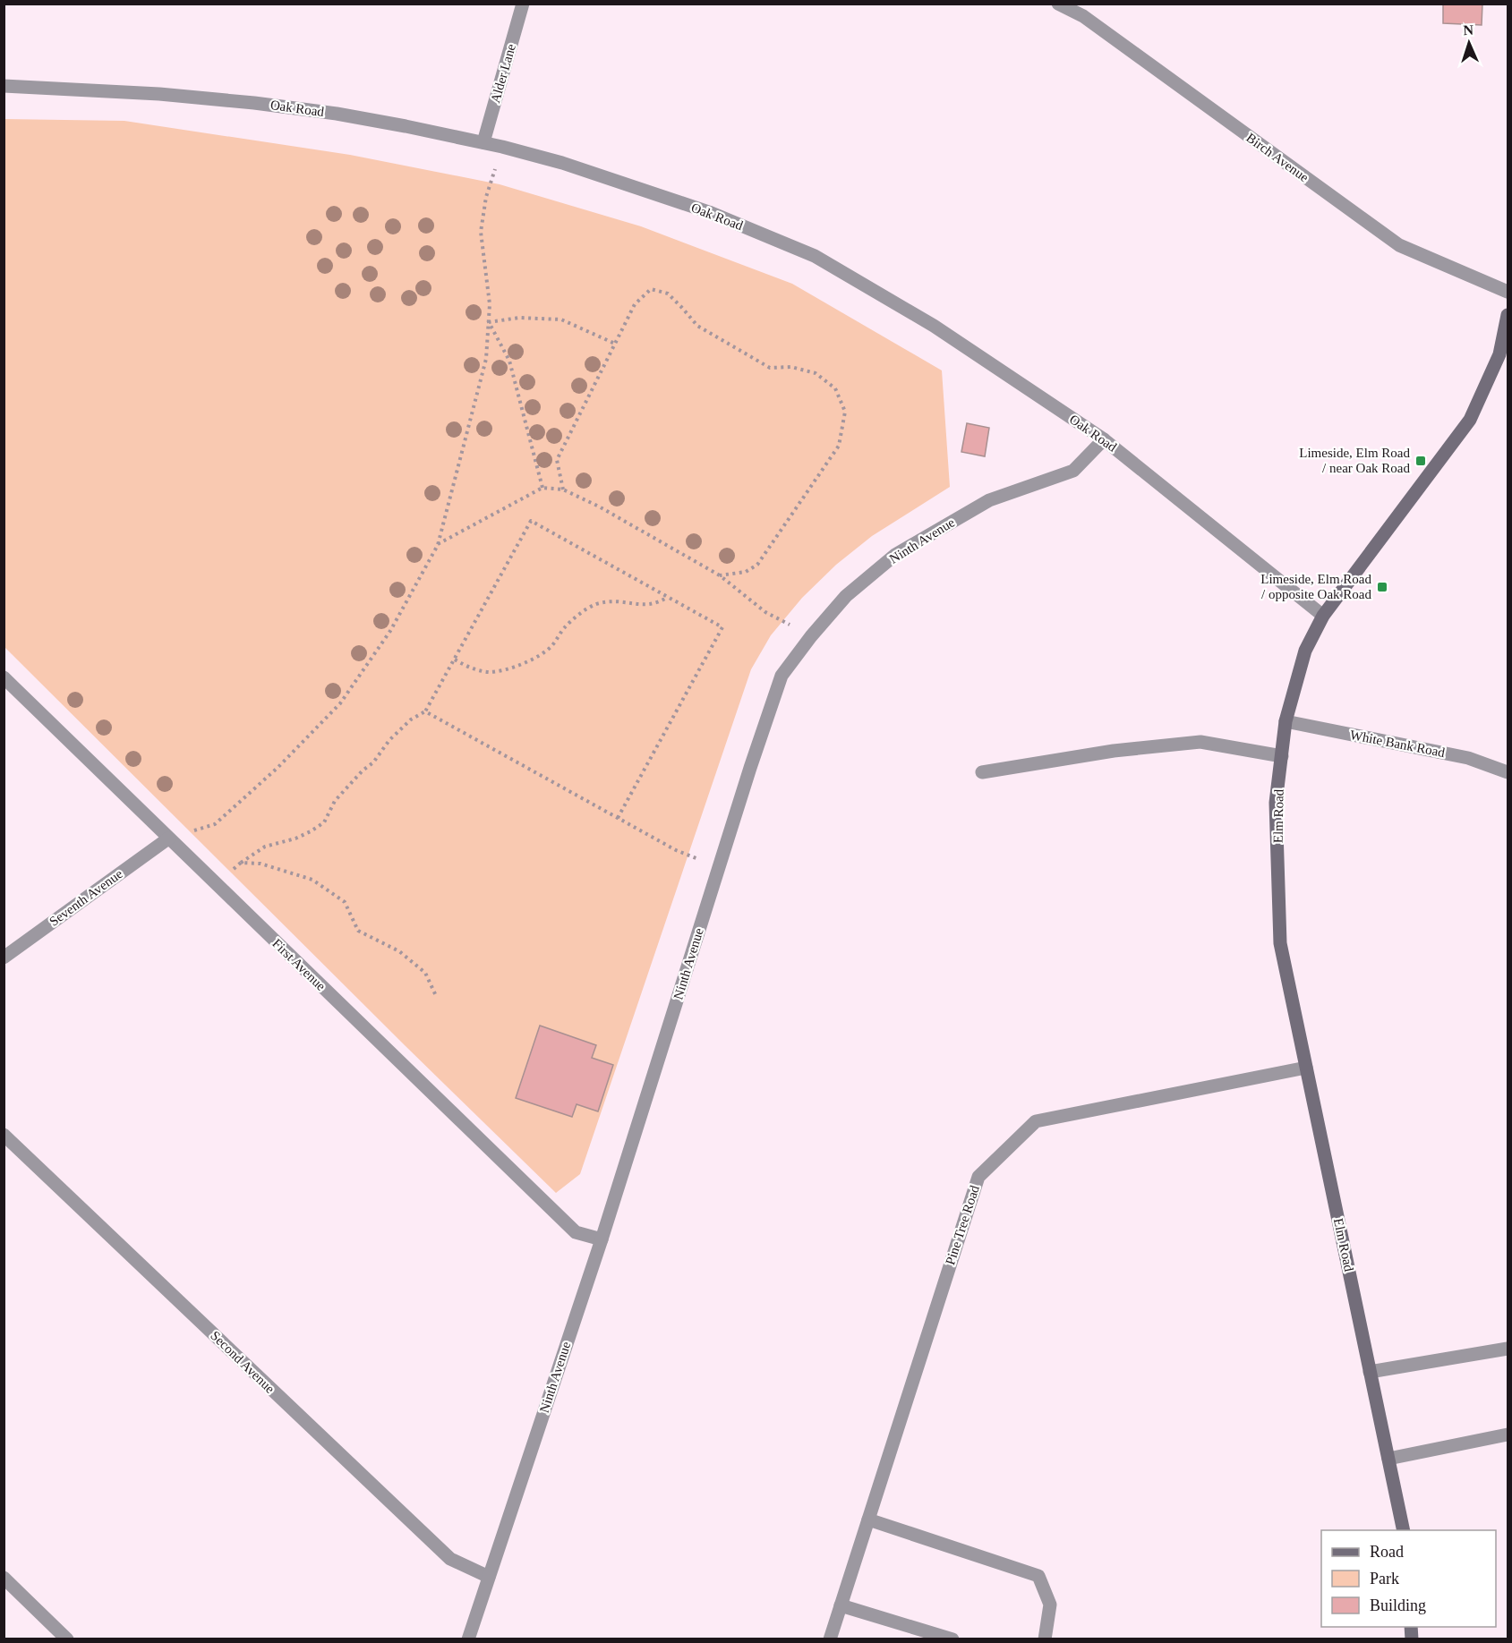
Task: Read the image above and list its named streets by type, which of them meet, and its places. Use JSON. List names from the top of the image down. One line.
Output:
{"streets":{"street":["Alder Lane","Oak Road","Birch Avenue","Ninth Avenue","White Bank Road","Elm Road","Seventh Avenue","First Avenue","Pine Tree Road","Second Avenue"]},"crossings":[["Alder Lane","Oak Road"],["Oak Road","Ninth Avenue"],["Oak Road","Elm Road"],["Ninth Avenue","First Avenue"],["Ninth Avenue","Second Avenue"],["White Bank Road","Elm Road"],["Elm Road","Pine Tree Road"],["Seventh Avenue","First Avenue"]],"places":{"transit":["Limeside, Elm Road / near Oak Road","Limeside, Elm Road / opposite Oak Road"]},"legend":["Road","Park","Building"],"north":"top"}
